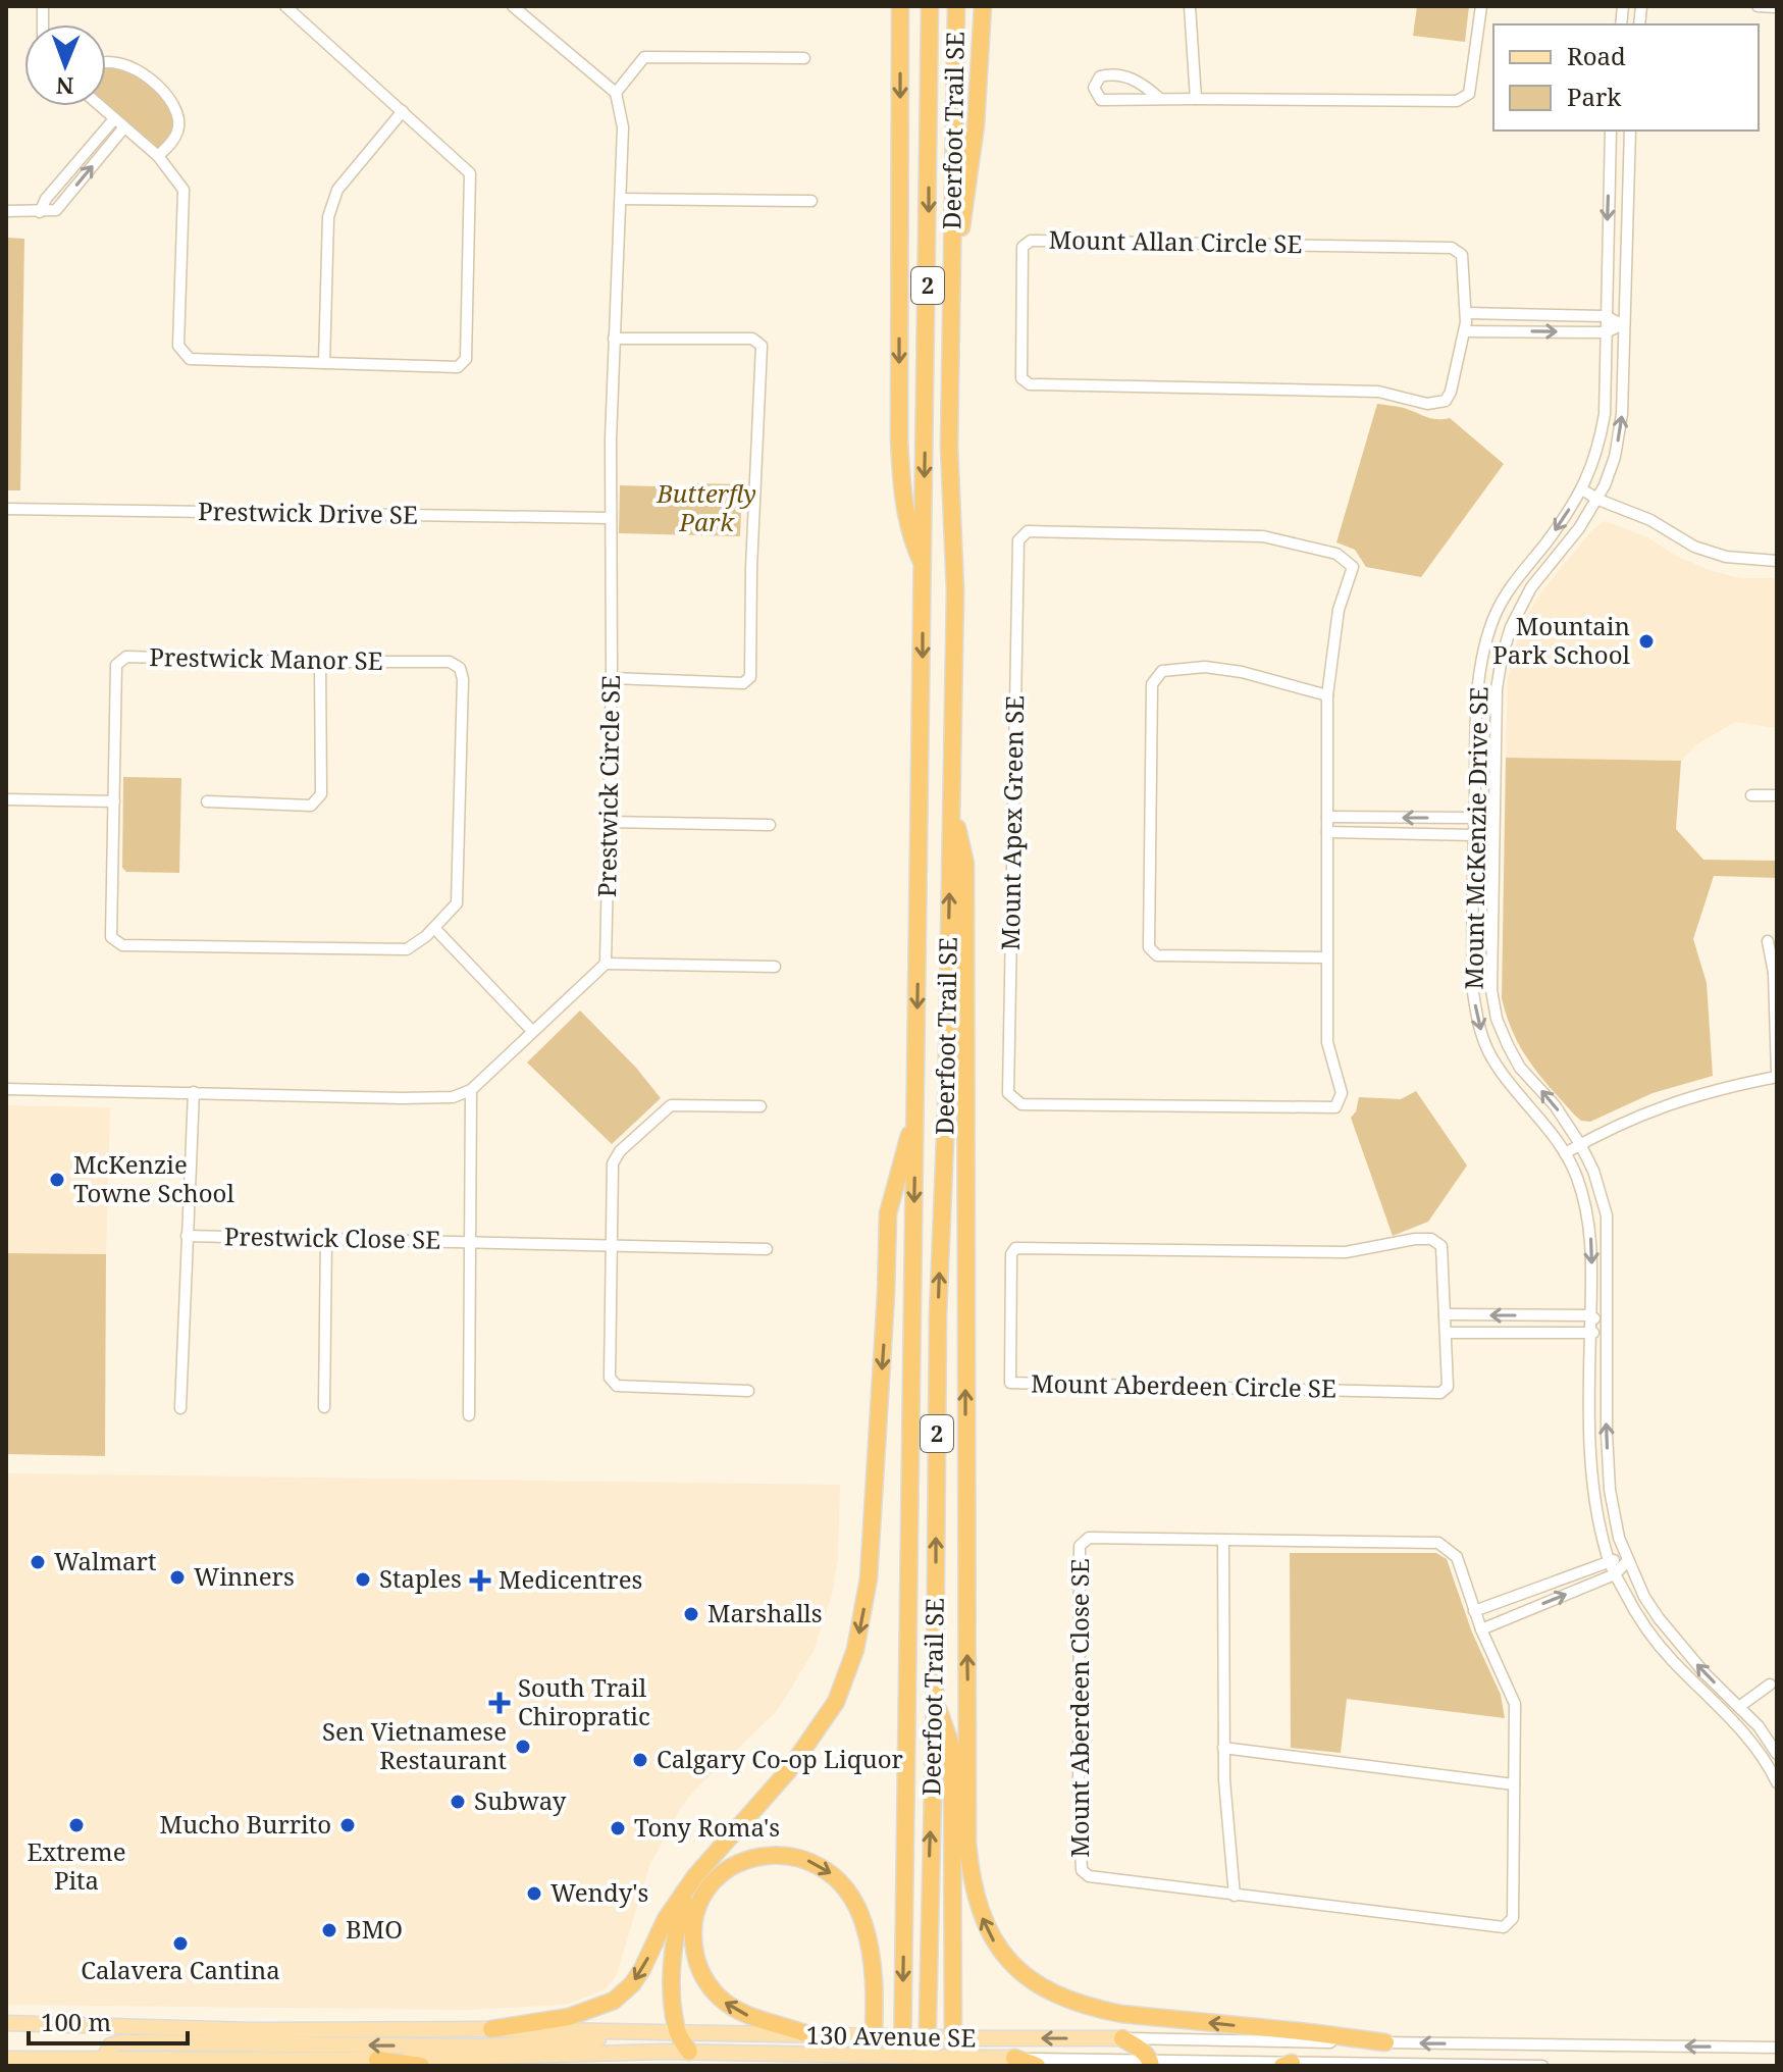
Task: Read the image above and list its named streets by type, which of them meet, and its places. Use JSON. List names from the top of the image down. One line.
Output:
{"streets":{"highway":["Deerfoot Trail SE","2"],"main road":["130 Avenue SE"],"street":["Mount Allan Circle SE","Prestwick Drive SE","Prestwick Manor SE","Prestwick Circle SE","Mount Apex Green SE","Mount McKenzie Drive SE","Prestwick Close SE","Mount Aberdeen Circle SE","Mount Aberdeen Close SE"]},"crossings":[["Prestwick Drive SE","Prestwick Circle SE"]],"parks":["Butterfly Park"],"places":{"other":["Mountain Park School","McKenzie Towne School","Walmart","Winners","Staples","Marshalls","Sen Vietnamese Restaurant","Calgary Co-op Liquor","Subway","Extreme Pita","Mucho Burrito","Tony Roma's","Wendy's","BMO","Calavera Cantina"],"health":["Medicentres","South Trail Chiropratic"]},"legend":["Road","Park"],"scale_bar":"100 m","north":"bottom"}
